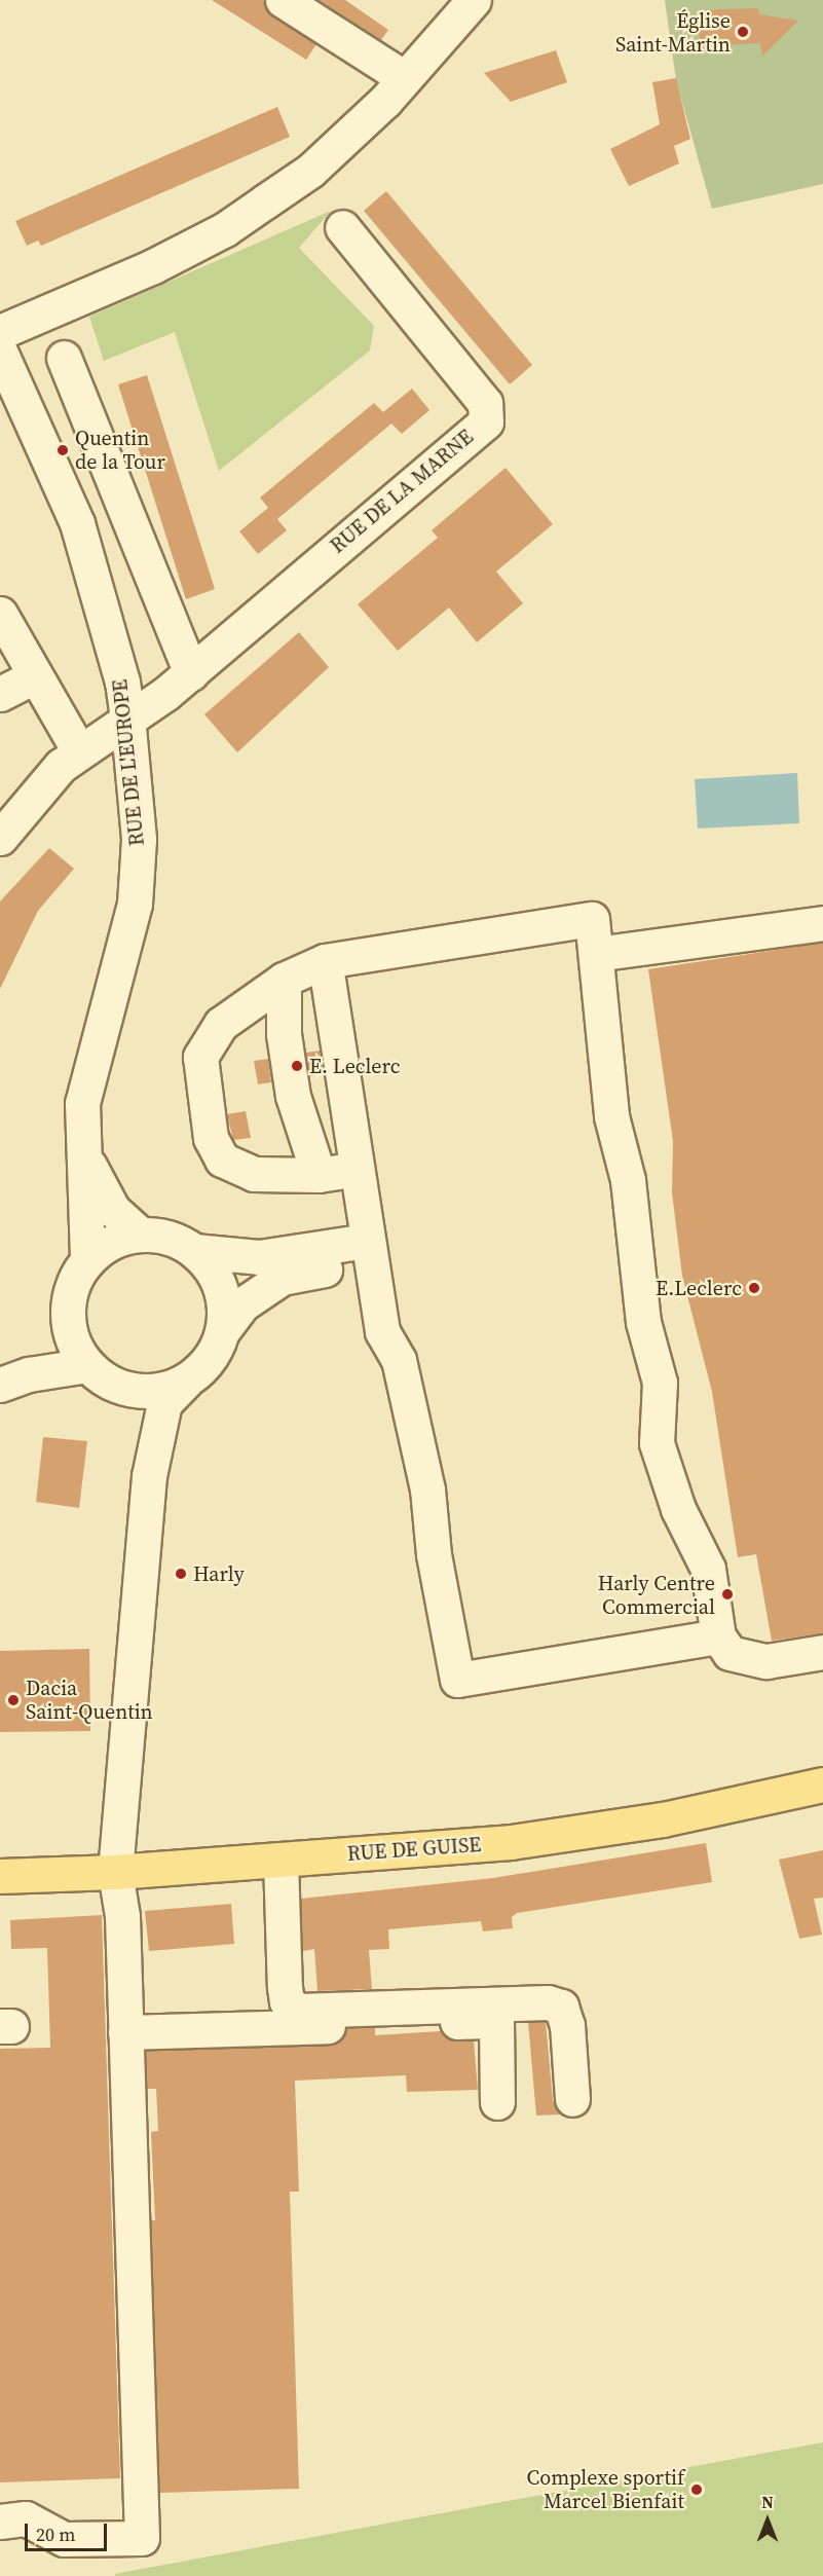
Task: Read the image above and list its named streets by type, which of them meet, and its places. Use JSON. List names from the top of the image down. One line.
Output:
{"streets":{"main road":["RUE DE GUISE"],"street":["RUE DE LA MARNE","RUE DE L'EUROPE"]},"crossings":[["RUE DE LA MARNE","RUE DE L'EUROPE"]],"places":["Église Saint-Martin","Quentin de la Tour","E. Leclerc","E.Leclerc","Harly","Harly Centre Commercial","Dacia Saint-Quentin","Complexe sportif Marcel Bienfait"],"scale_bar":"20 m","north":"top"}
